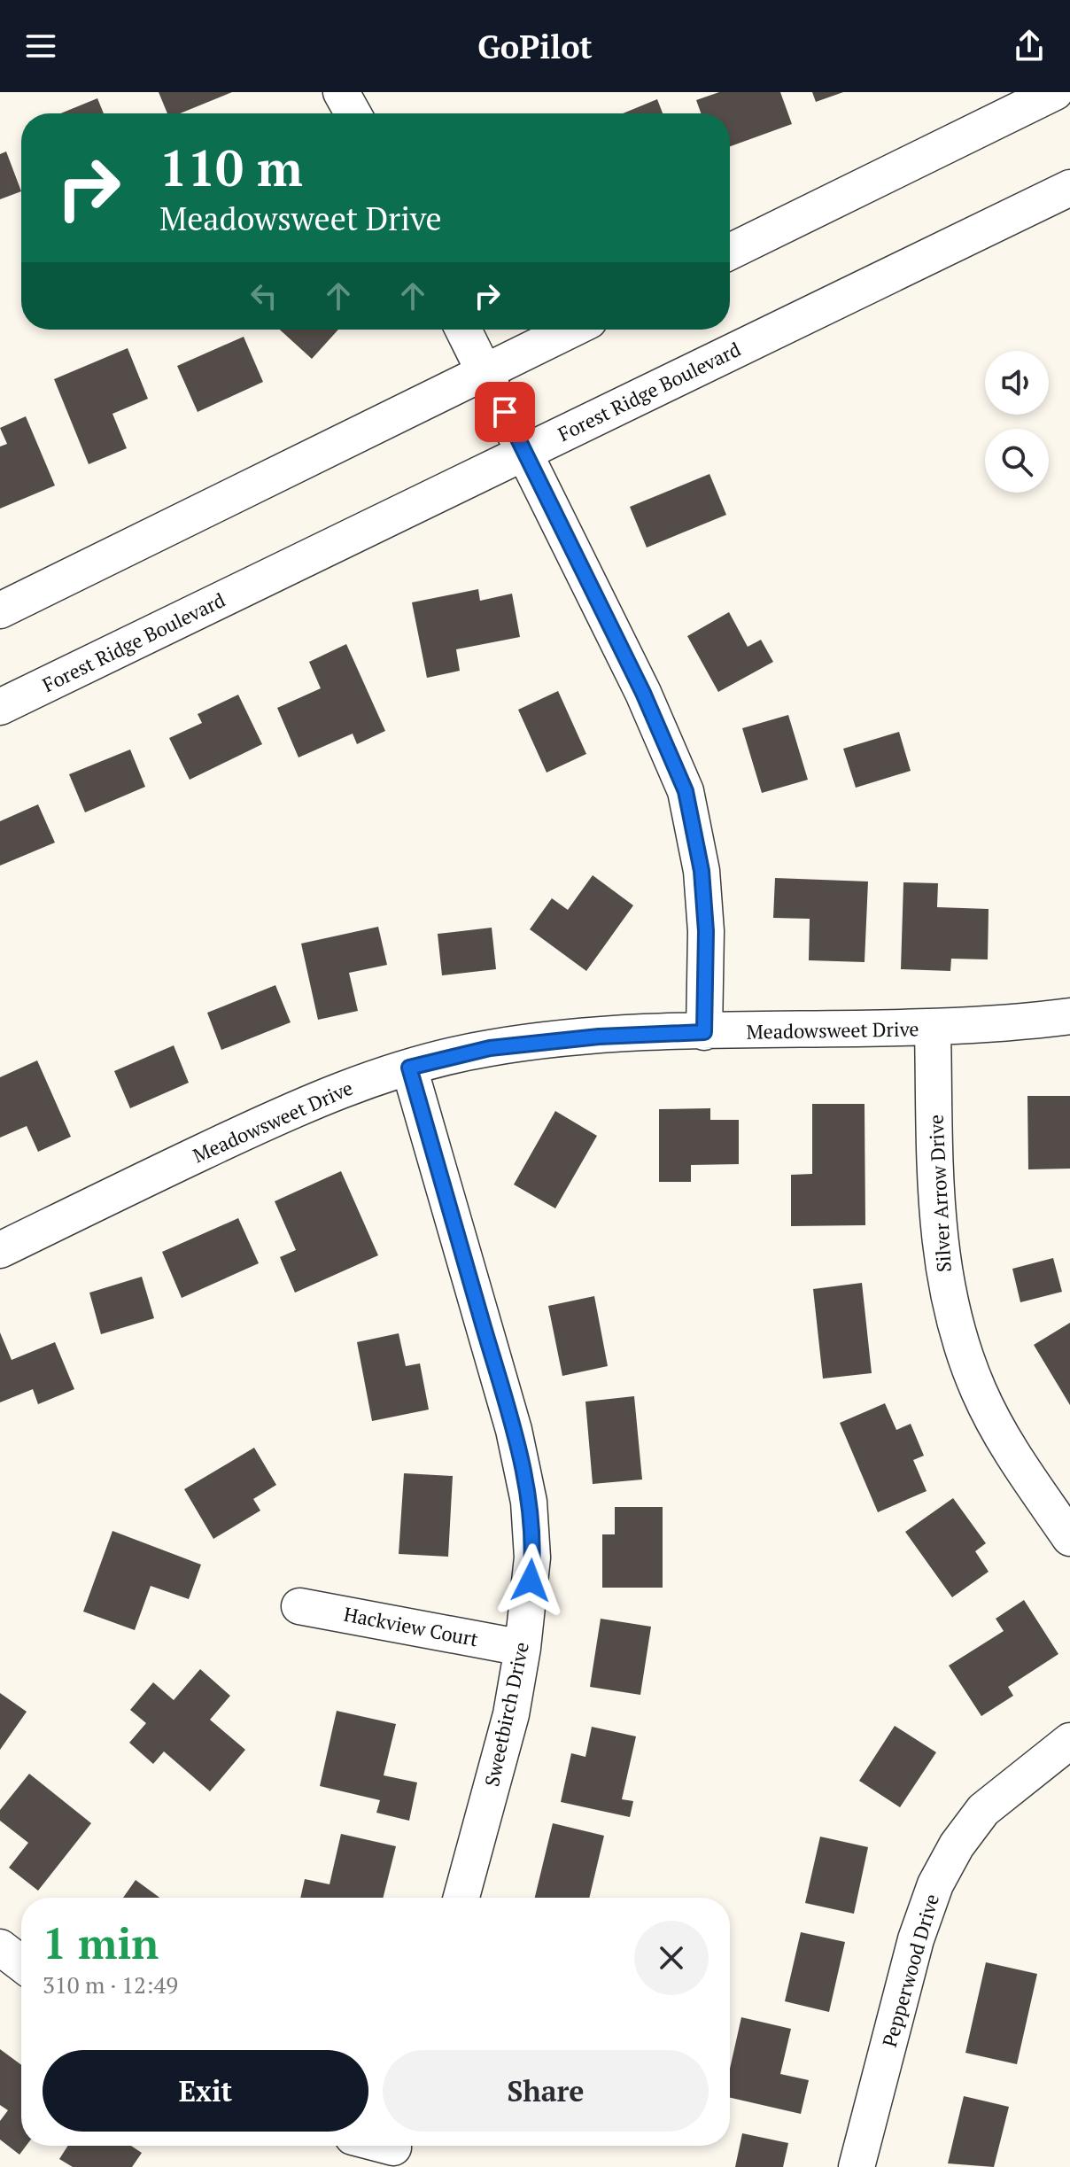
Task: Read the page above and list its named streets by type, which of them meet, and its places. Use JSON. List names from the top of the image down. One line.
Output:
{"streets":{"street":["Forest Ridge Boulevard","Meadowsweet Drive","Silver Arrow Drive","Hackview Court","Sweetbirch Drive","Pepperwood Drive"]},"crossings":[["Meadowsweet Drive","Silver Arrow Drive"],["Meadowsweet Drive","Sweetbirch Drive"],["Hackview Court","Sweetbirch Drive"]],"page":{"header":"GoPilot","turn":["110 m","Meadowsweet Drive"],"heading":["1 min","310 m · 12:49"],"buttons":["Exit","Share"]}}
